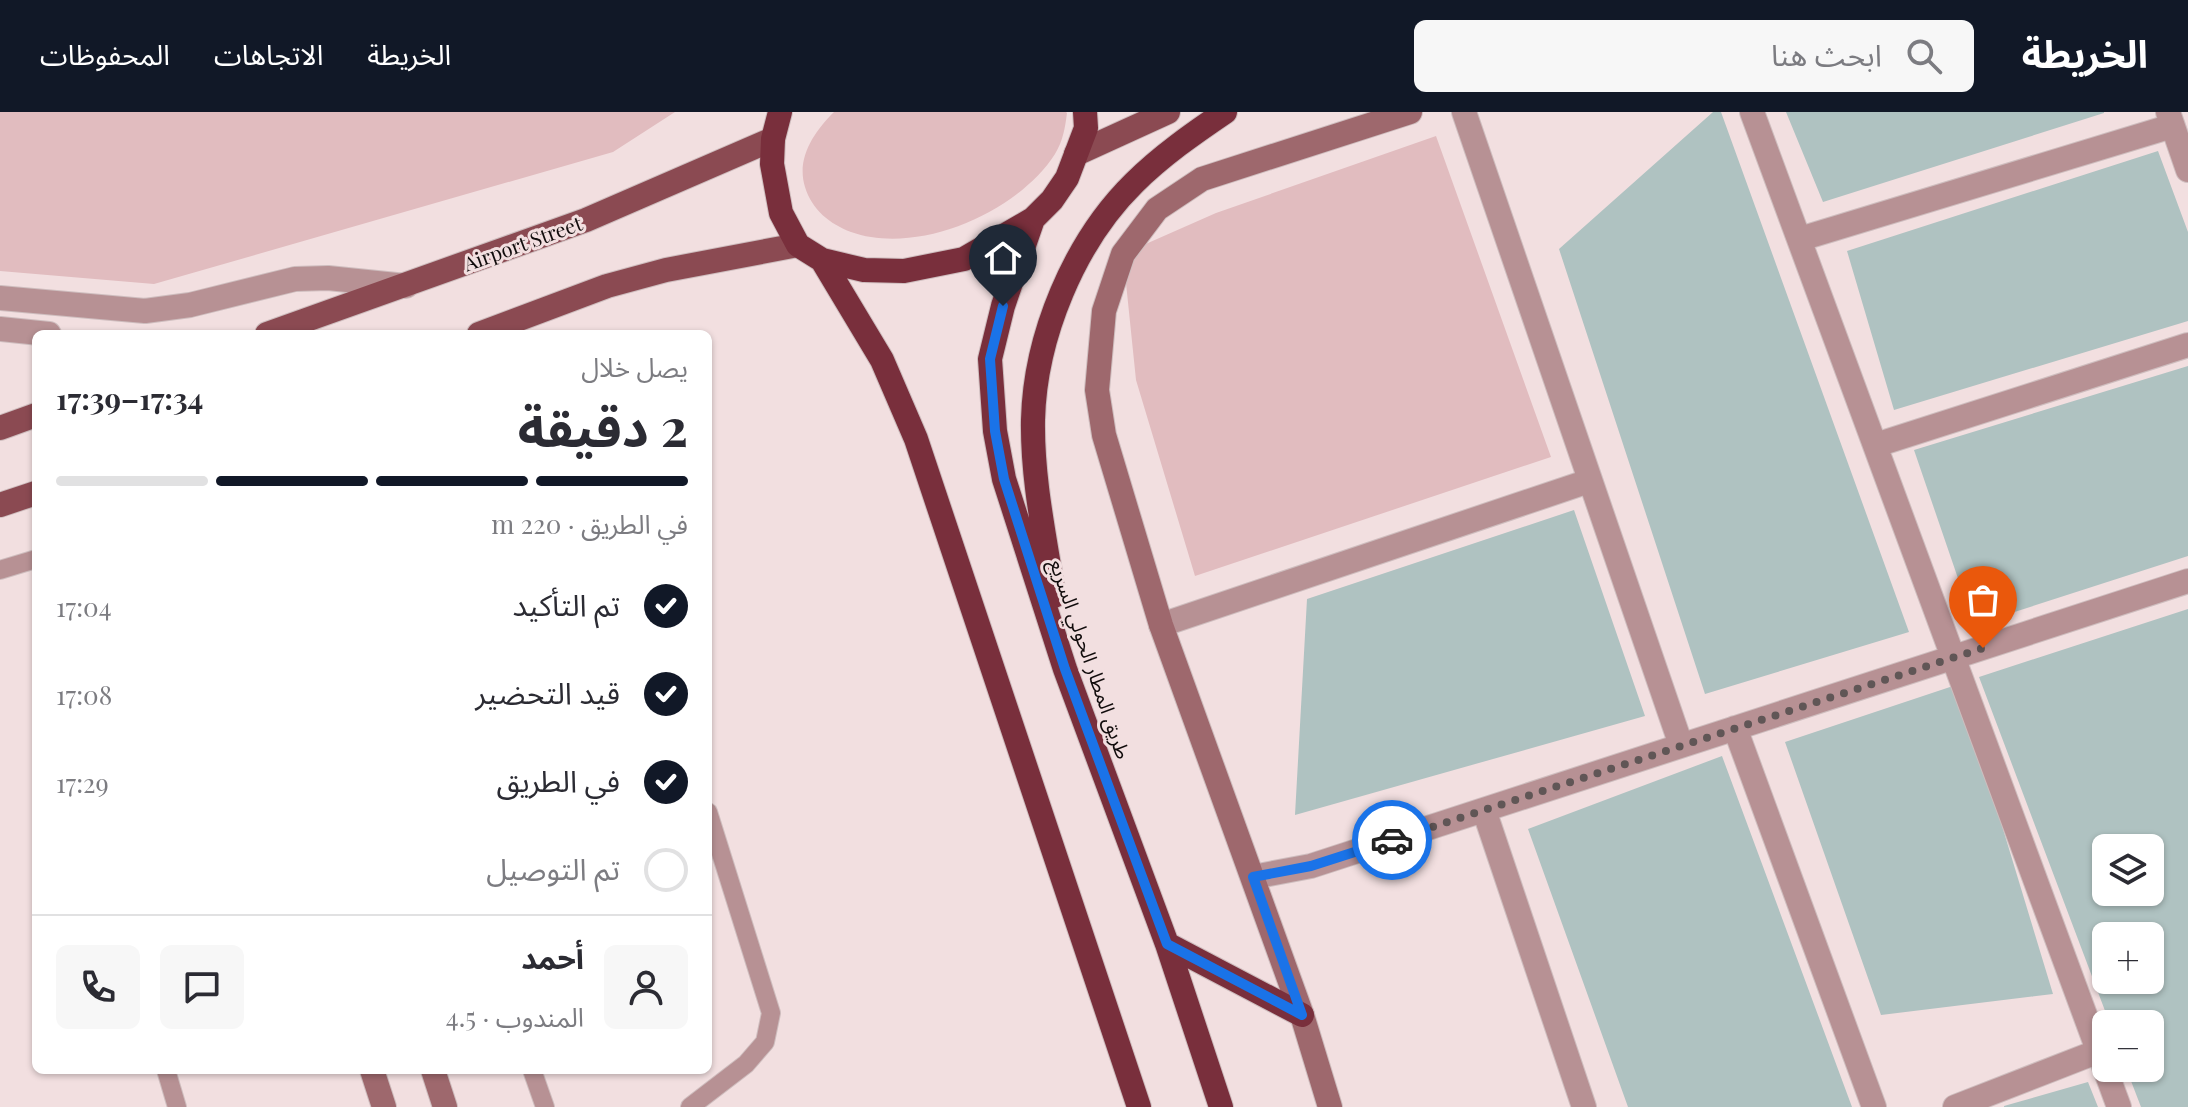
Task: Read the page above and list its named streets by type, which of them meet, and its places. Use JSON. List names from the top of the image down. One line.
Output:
{"streets":{"highway":["طريق المطار الحولي السريع"],"main road":["Airport Street"]},"page":{"header":"الخريطة","search":"ابحث هنا","nav":["الخريطة","الاتجاهات","المحفوظات"],"heading":["2 دقيقة","يصل خلال","17:34–17:39"],"panel":["أحمد","المندوب · 4.5"],"bar":"في الطريق · 220 m","list":[["تم التأكيد","17:04"],["قيد التحضير","17:08"],["في الطريق","17:29"],"تم التوصيل"],"map_buttons":["+","−"]}}
